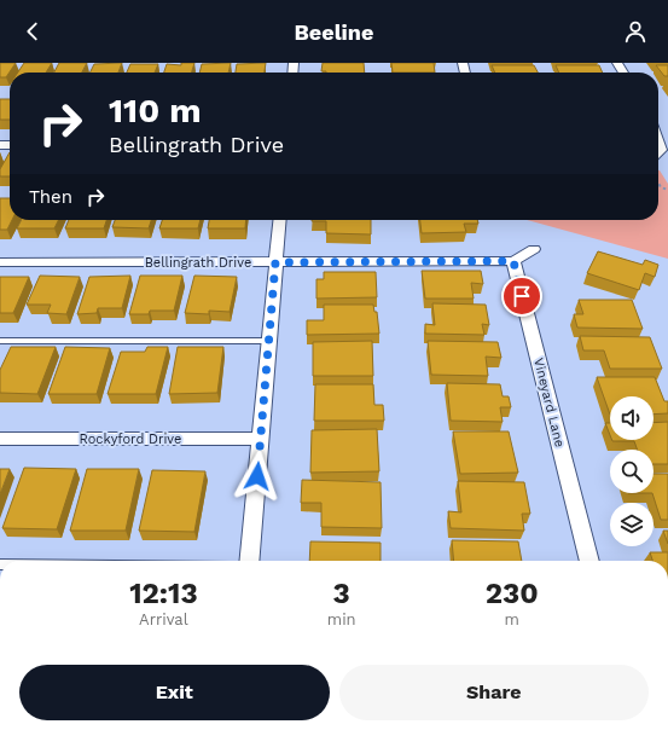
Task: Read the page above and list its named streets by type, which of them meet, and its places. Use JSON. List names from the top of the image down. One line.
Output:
{"streets":{"street":["Bellingrath Drive","Vineyard Lane","Rockyford Drive"]},"crossings":[["Bellingrath Drive","Vineyard Lane"]],"page":{"header":"Beeline","turn":["110 m","Bellingrath Drive"],"then":"Then","eta":["12:13","Arrival","3","min","230","m"],"buttons":["Exit","Share"]}}
